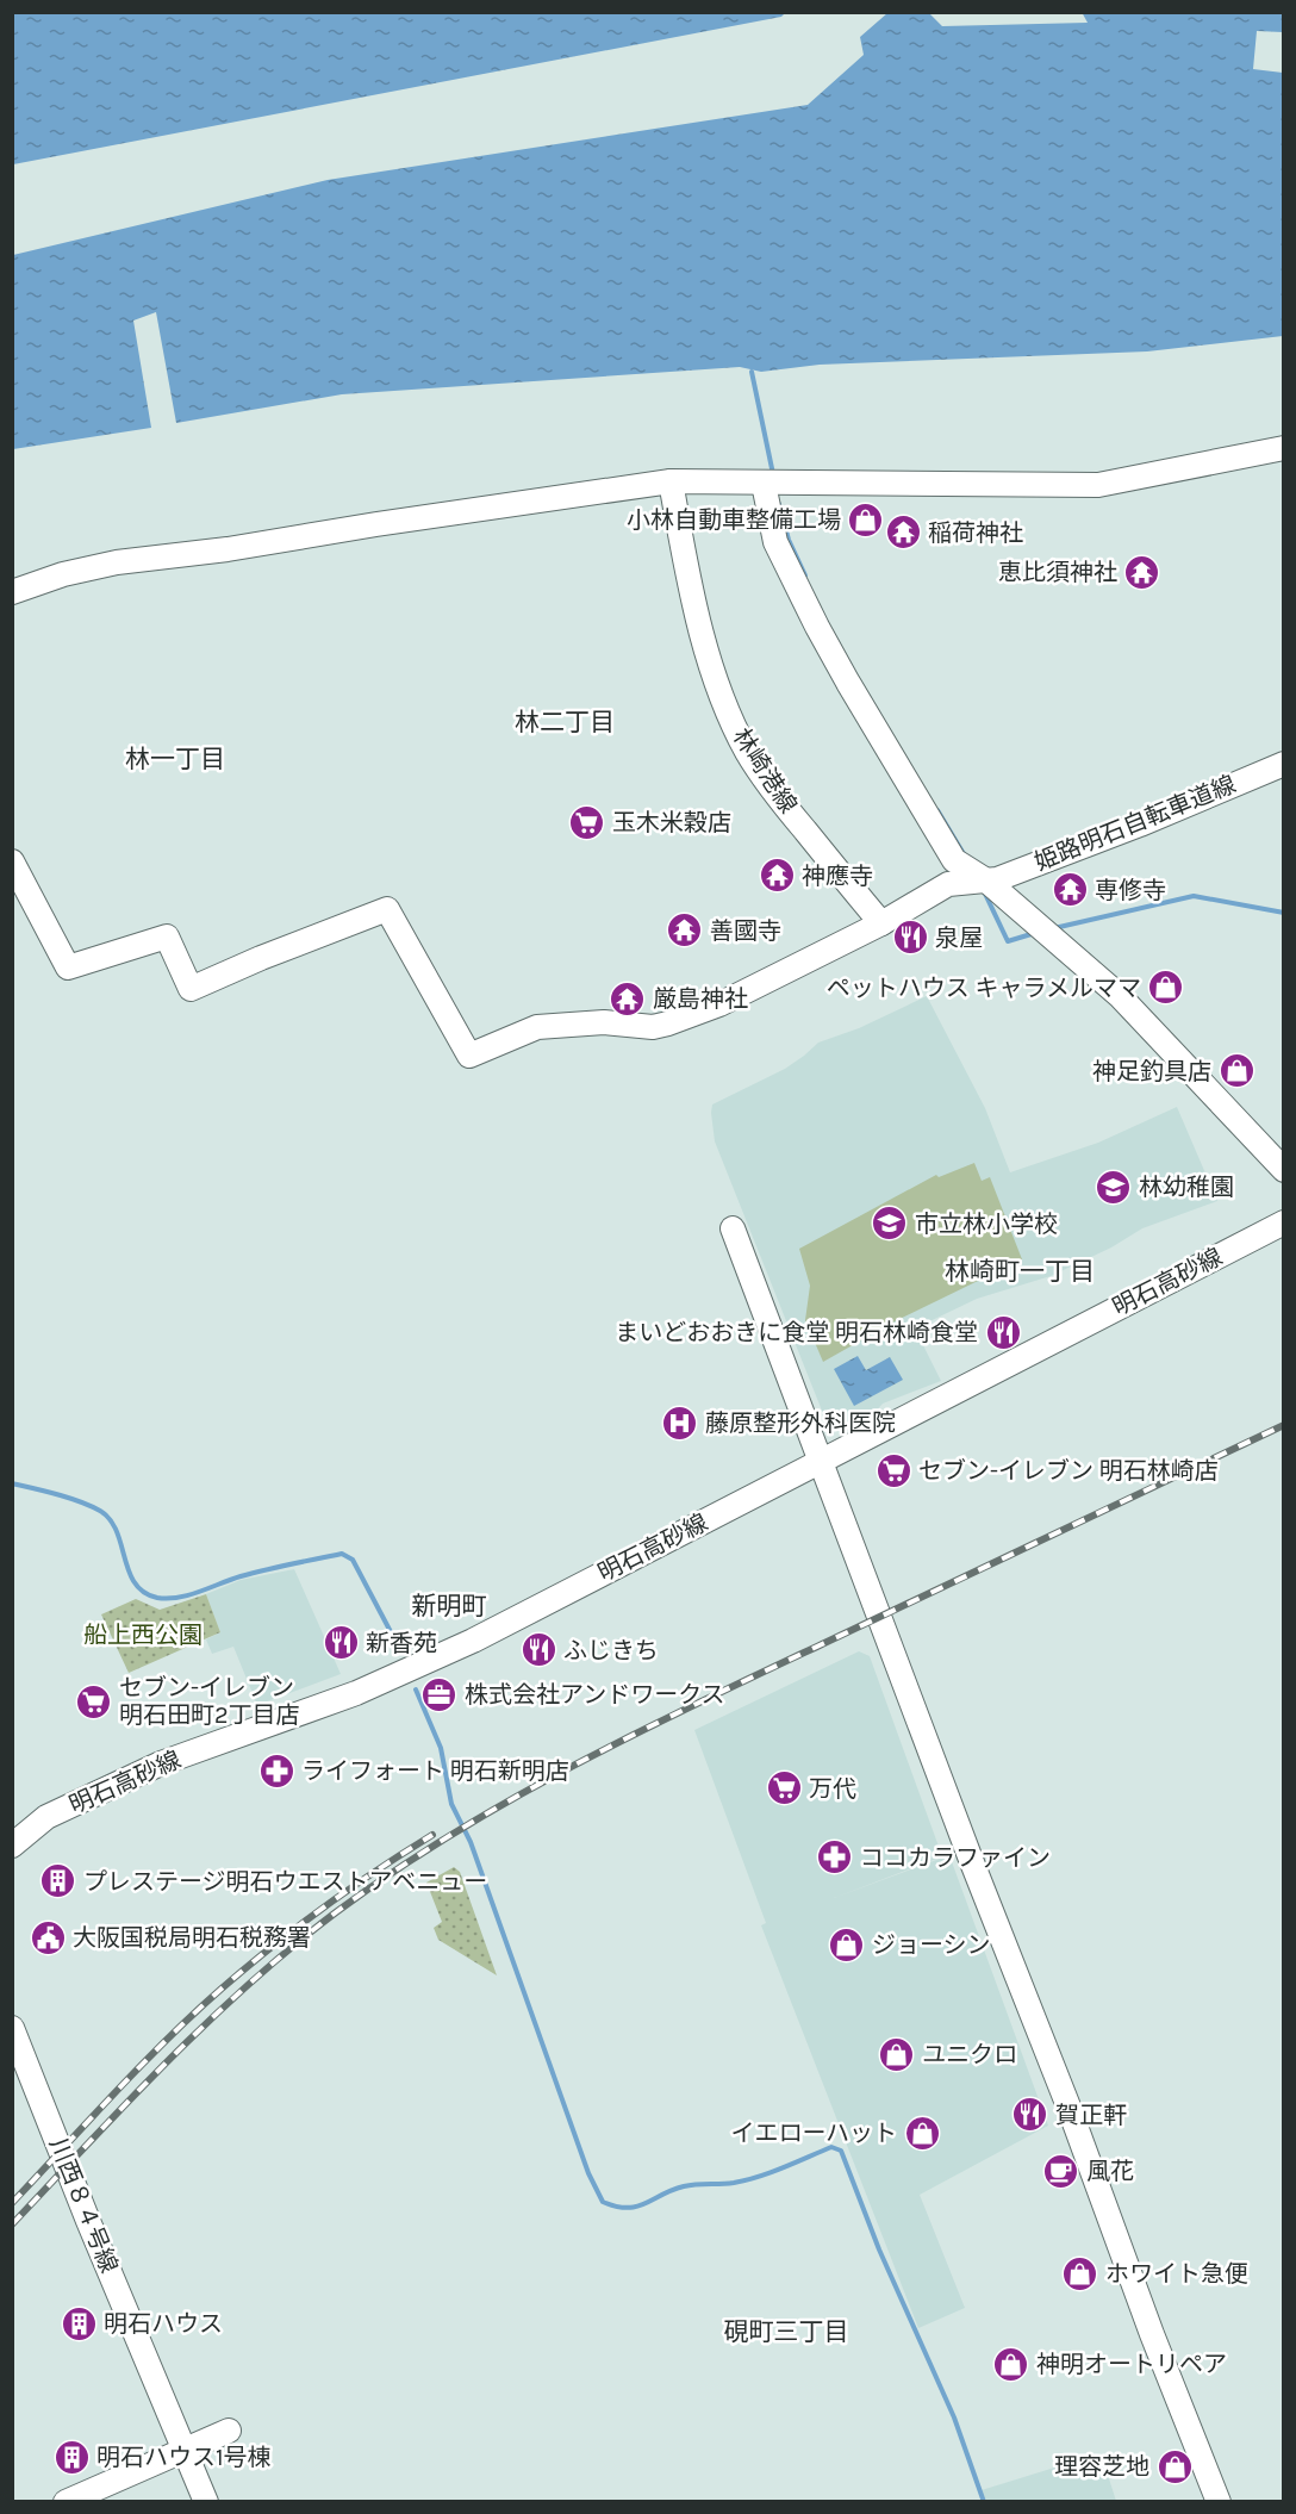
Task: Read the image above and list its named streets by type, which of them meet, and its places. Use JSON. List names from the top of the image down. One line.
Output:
{"streets":{"main road":["林崎港線","姫路明石自転車道線","明石高砂線","川西８４号線"]},"districts":["林二丁目","林一丁目","林崎町一丁目","新明町","硯町三丁目"],"parks":["船上西公園"],"places":{"shop":["小林自動車整備工場","ペットハウス キャラメルママ","神足釣具店","ジョーシン","ユニクロ","イエローハット","ホワイト急便","神明オートリペア","理容芝地"],"temple":["稲荷神社","恵比須神社","神應寺","専修寺","善國寺","厳島神社"],"supermarket":["玉木米穀店","セブン-イレブン 明石林崎店","セブン-イレブン 明石田町2丁目店","万代"],"restaurant":["泉屋","まいどおおきに食堂 明石林崎食堂","新香苑","ふじきち","賀正軒"],"school or university":["林幼稚園","市立林小学校"],"hospital":["藤原整形外科医院"],"office":["株式会社アンドワークス"],"pharmacy":["ライフォート 明石新明店","ココカラファイン"],"building":["プレステージ明石ウエストアベニュー","明石ハウス","明石ハウス1号棟"],"public building":["大阪国税局明石税務署"],"cafe":["風花"]}}
